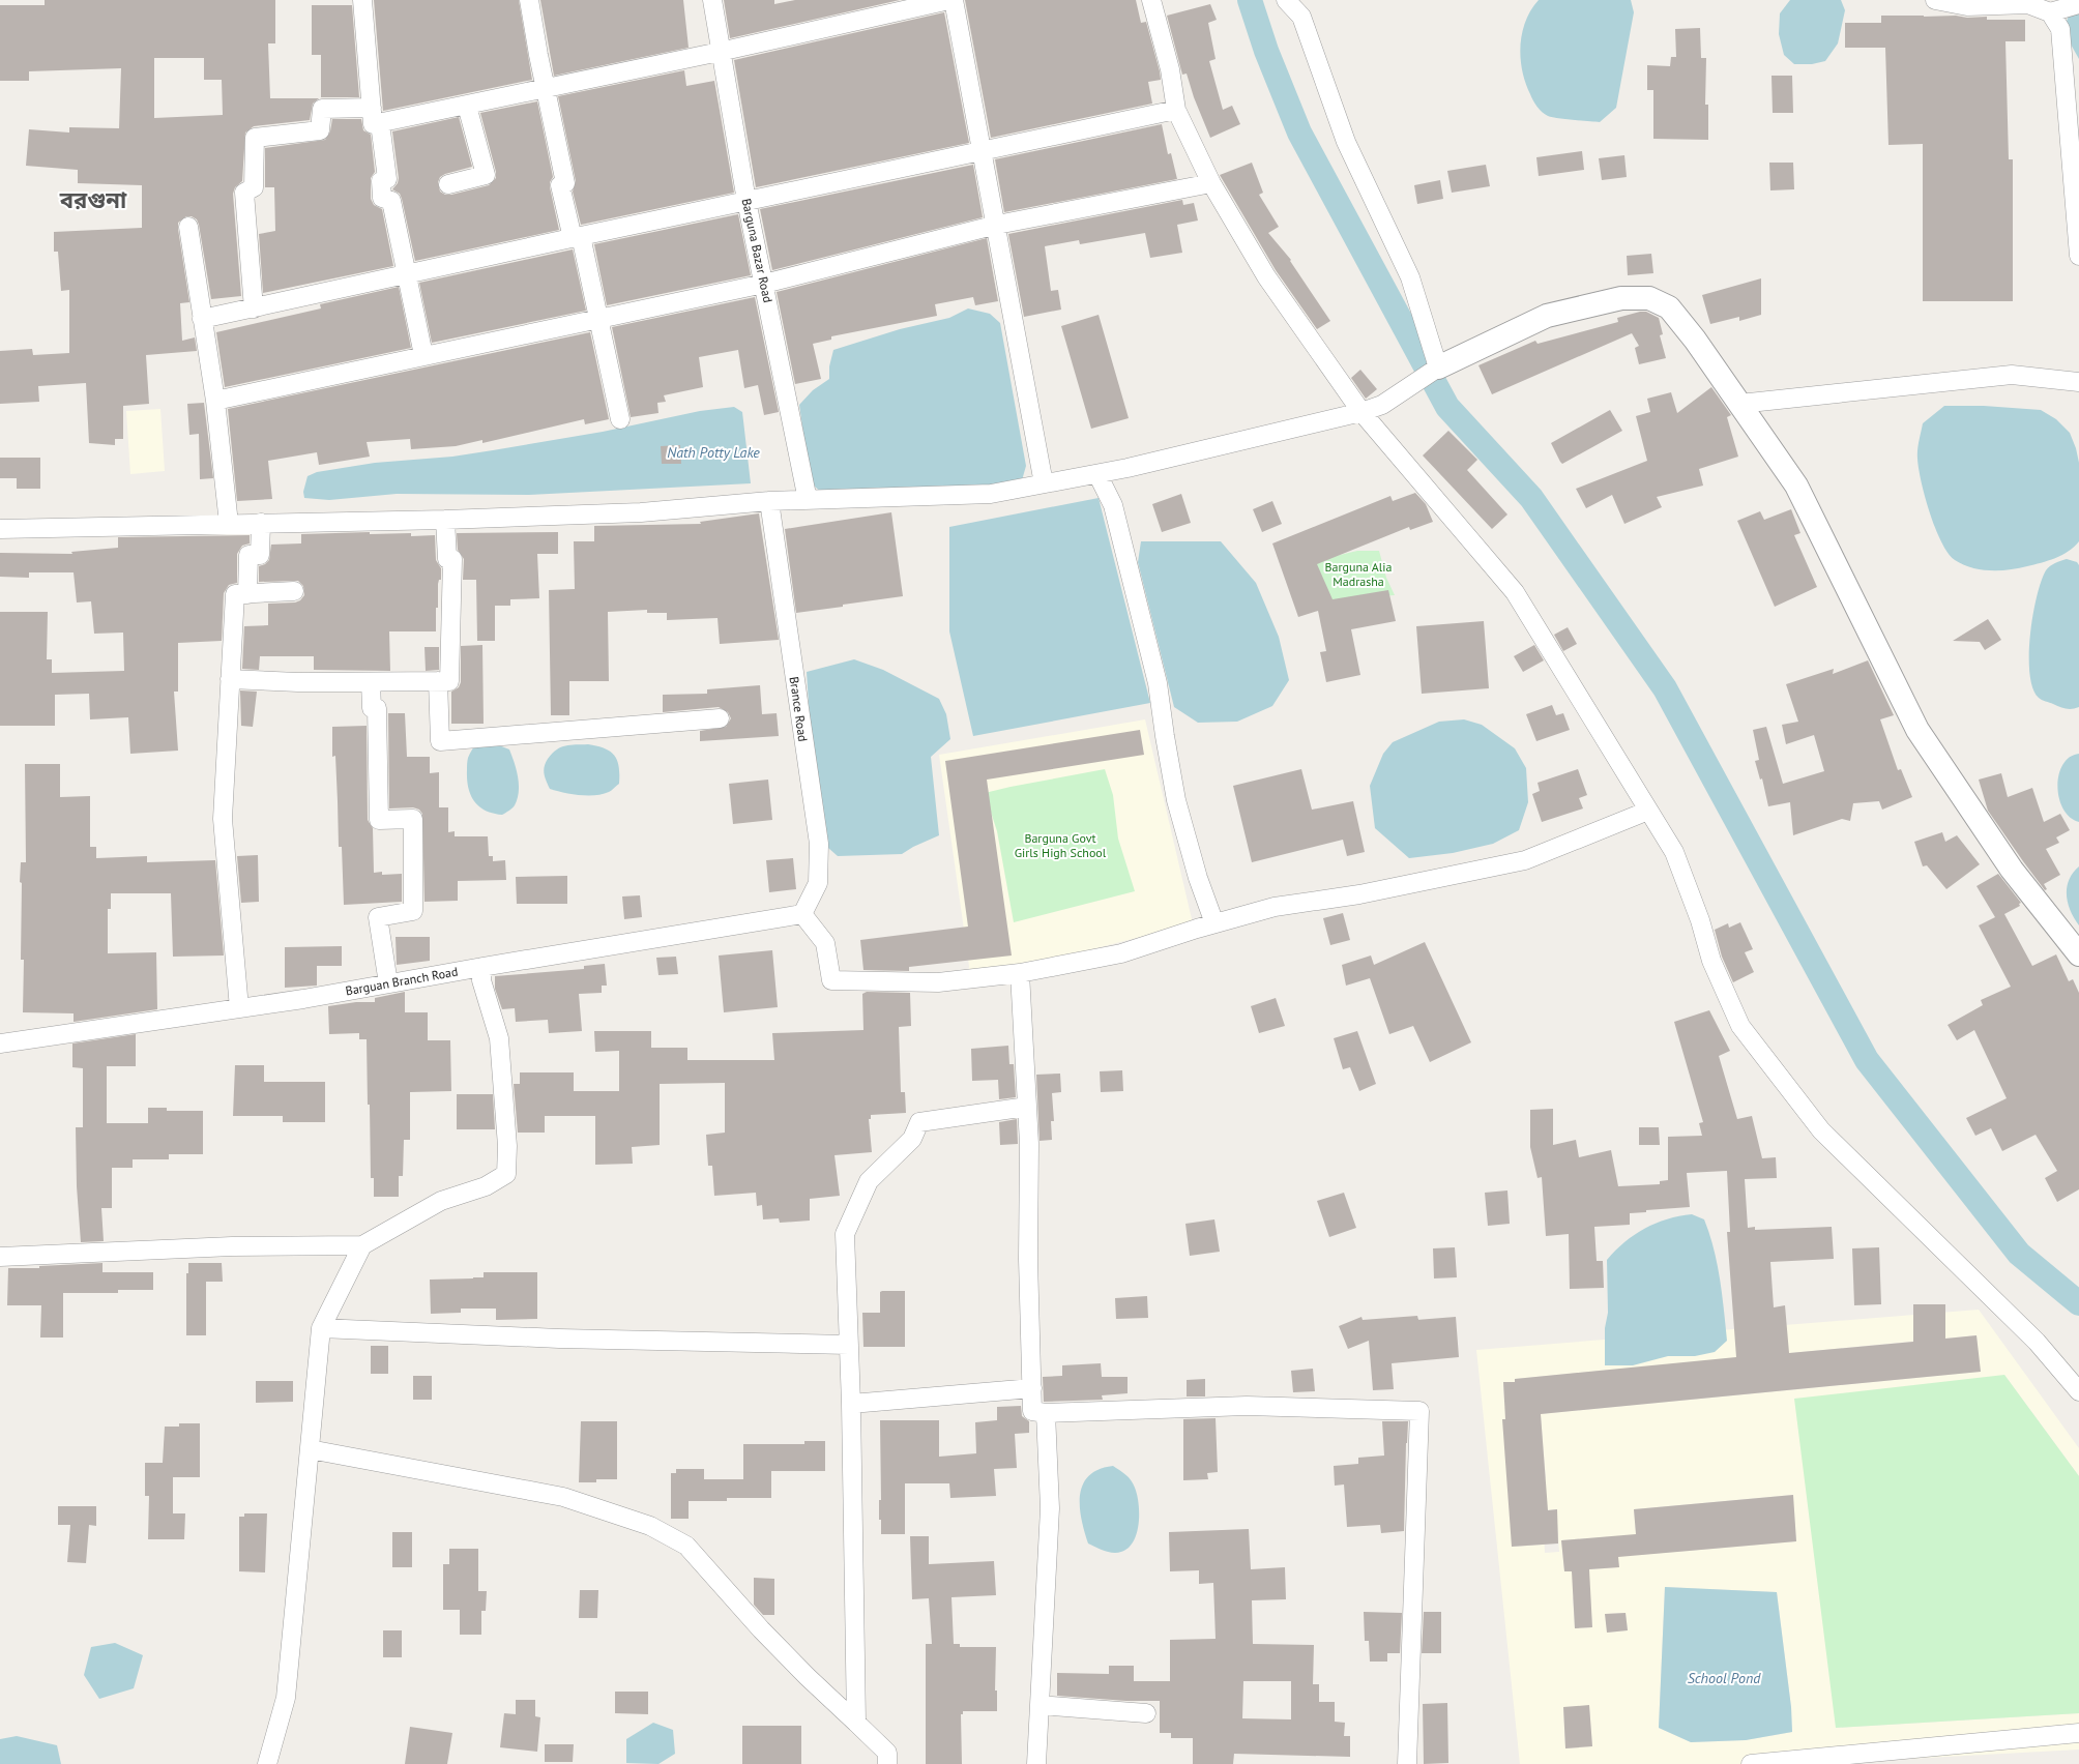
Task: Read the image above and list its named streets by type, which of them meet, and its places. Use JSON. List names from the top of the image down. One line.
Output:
{"streets":{"street":["Barguna Bazar Road","Brance Road","Barguan Branch Road"]},"crossings":[["Brance Road","Barguan Branch Road"]],"districts":["বরগুনা"],"water":["Nath Potty Lake","School Pond"],"parks":["Barguna Alia Madrasha","Barguna Govt Girls High School"]}
